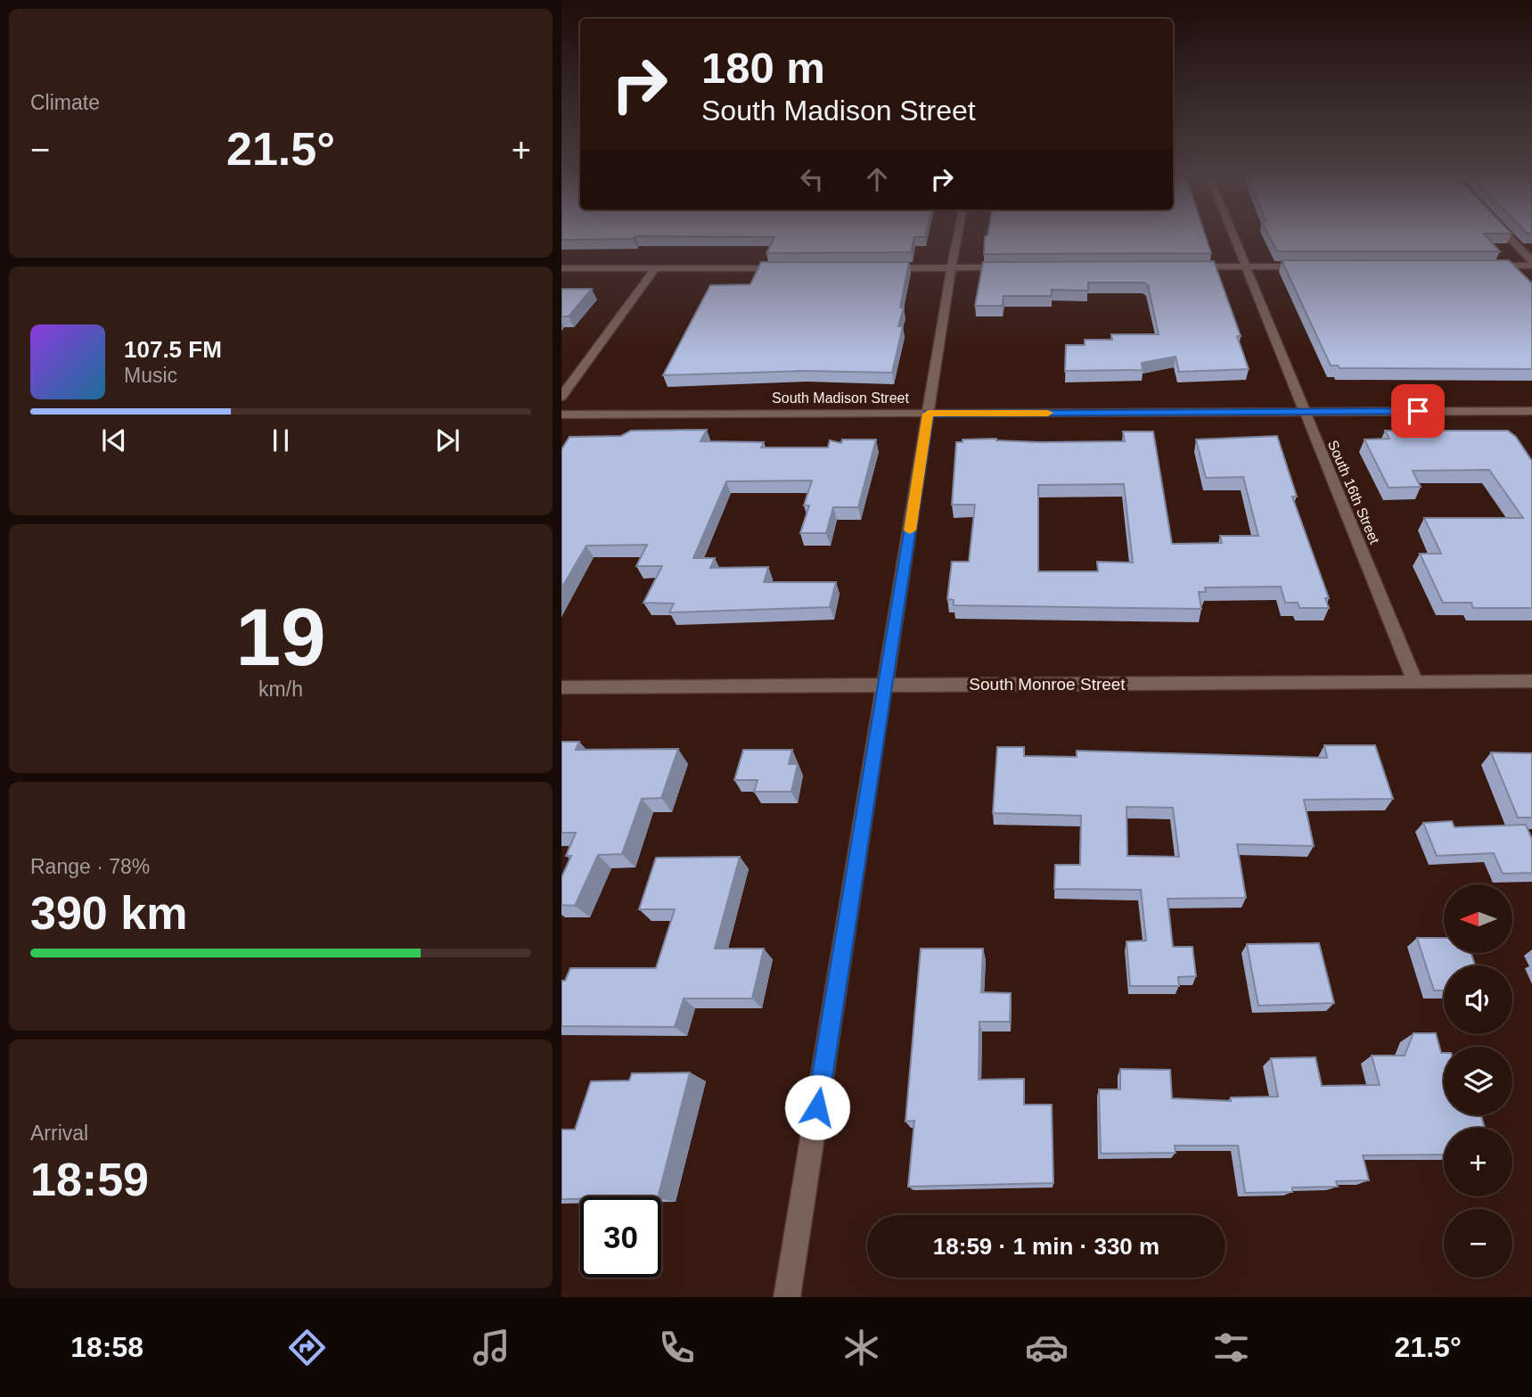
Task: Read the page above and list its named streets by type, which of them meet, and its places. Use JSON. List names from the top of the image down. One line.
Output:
{"streets":{"street":["South Madison Street","South 16th Street","South Monroe Street"]},"crossings":[["South Madison Street","South 16th Street"],["South 16th Street","South Monroe Street"]],"north":"left","page":{"tile":["Climate",["19","km/h"],["Range · 78%","390 km"],["Arrival","18:59"]],"turn":["180 m","South Madison Street"],"heat":["−","21.5°","+"],"song":["107.5 FM","Music"],"map_buttons":["+","−"],"limit":"30","trip":"18:59 · 1 min · 330 m","tabs":["18:58","21.5°"]}}
